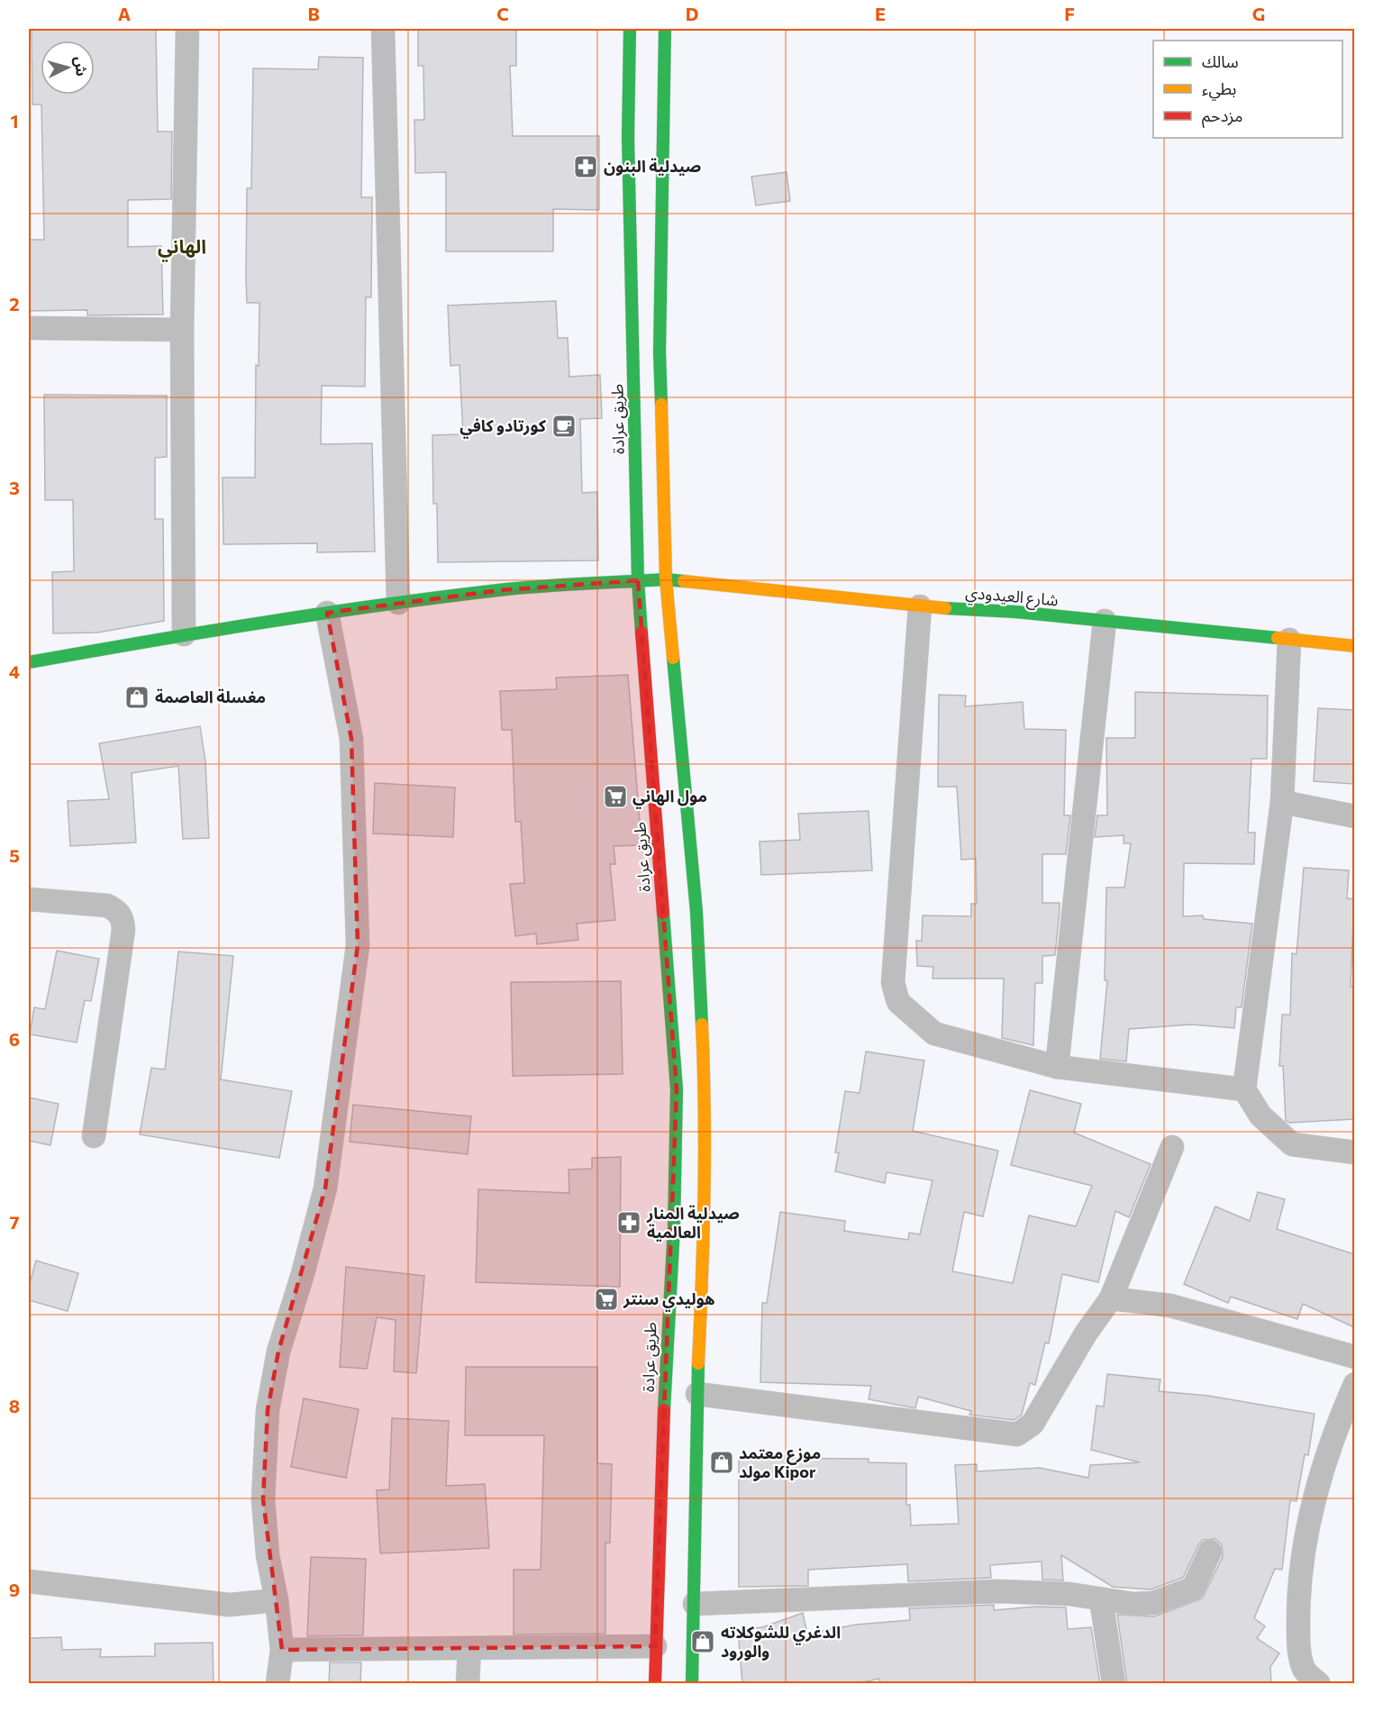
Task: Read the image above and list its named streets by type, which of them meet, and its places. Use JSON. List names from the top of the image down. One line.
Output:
{"streets":{"main road":["طريق عرادة","شارع العيدودي"]},"crossings":[["طريق عرادة","شارع العيدودي"]],"districts":["الهاني"],"places":{"pharmacy":["صيدلية البنون","صيدلية المنار العالمية"],"cafe":["كورتادو كافي"],"shop":["مغسلة العاصمة","موزع معتمد مولد Kipor","الدغري للشوكلاته والورود"],"supermarket":["مول الهاني","هوليدي سنتر"]},"legend":["سالك","بطيء","مزدحم"],"north":"right","grid":{"columns":["A","B","C","D","E","F","G"],"rows":["1","2","3","4","5","6","7","8","9"]}}
